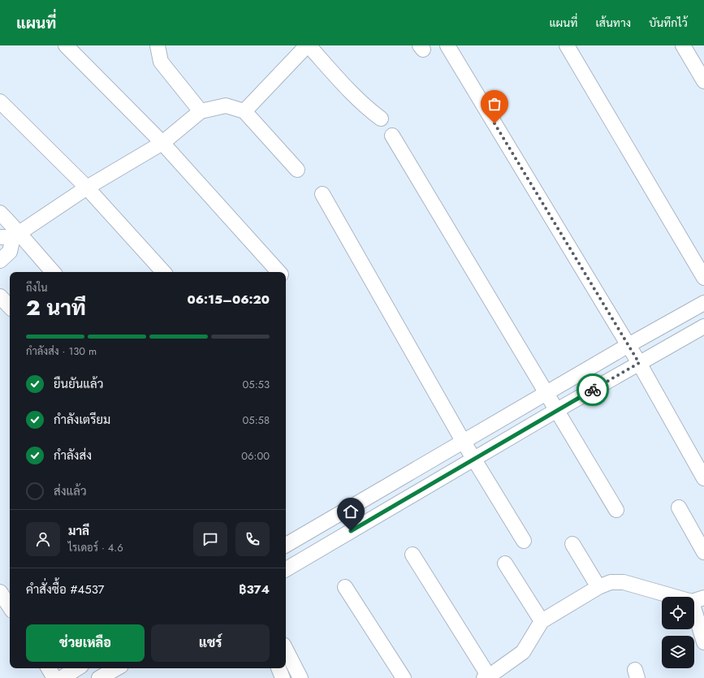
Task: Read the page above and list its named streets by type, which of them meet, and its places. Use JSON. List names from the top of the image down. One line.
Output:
{"page":{"header":"แผนที่","nav":["แผนที่","เส้นทาง","บันทึกไว้"],"heading":["2 นาที","ถึงใน","06:15–06:20"],"panel":["มาลี","ไรเดอร์ · 4.6","คำสั่งซื้อ #4537","฿374"],"bar":"กำลังส่ง · 130 m","list":[["ยืนยันแล้ว","05:53"],["กำลังเตรียม","05:58"],["กำลังส่ง","06:00"],"ส่งแล้ว"],"buttons":["ช่วยเหลือ","แชร์"]}}
